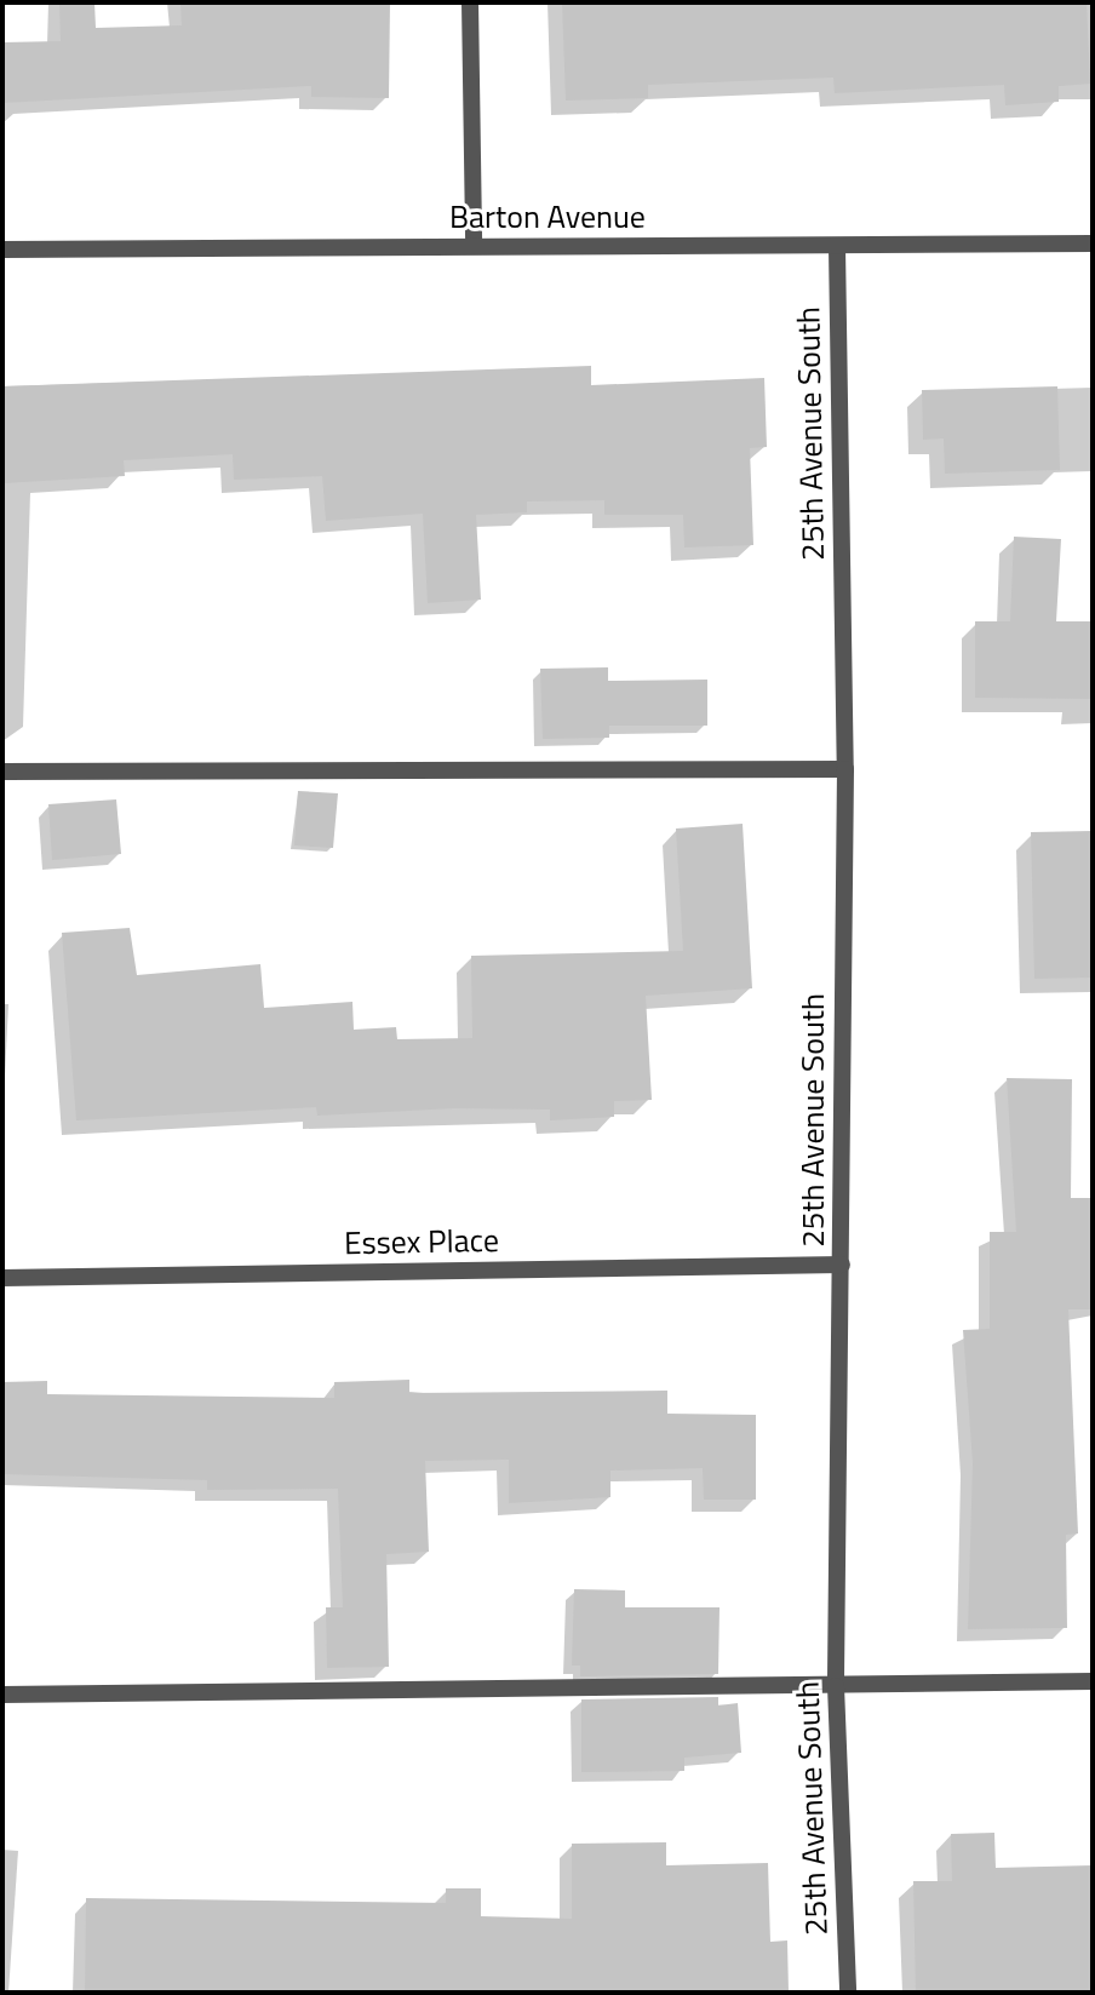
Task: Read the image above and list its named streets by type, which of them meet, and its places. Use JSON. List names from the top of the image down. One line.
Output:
{"streets":{"street":["Barton Avenue","25th Avenue South","Essex Place"]},"crossings":[["Barton Avenue","25th Avenue South"],["25th Avenue South","Essex Place"]]}
